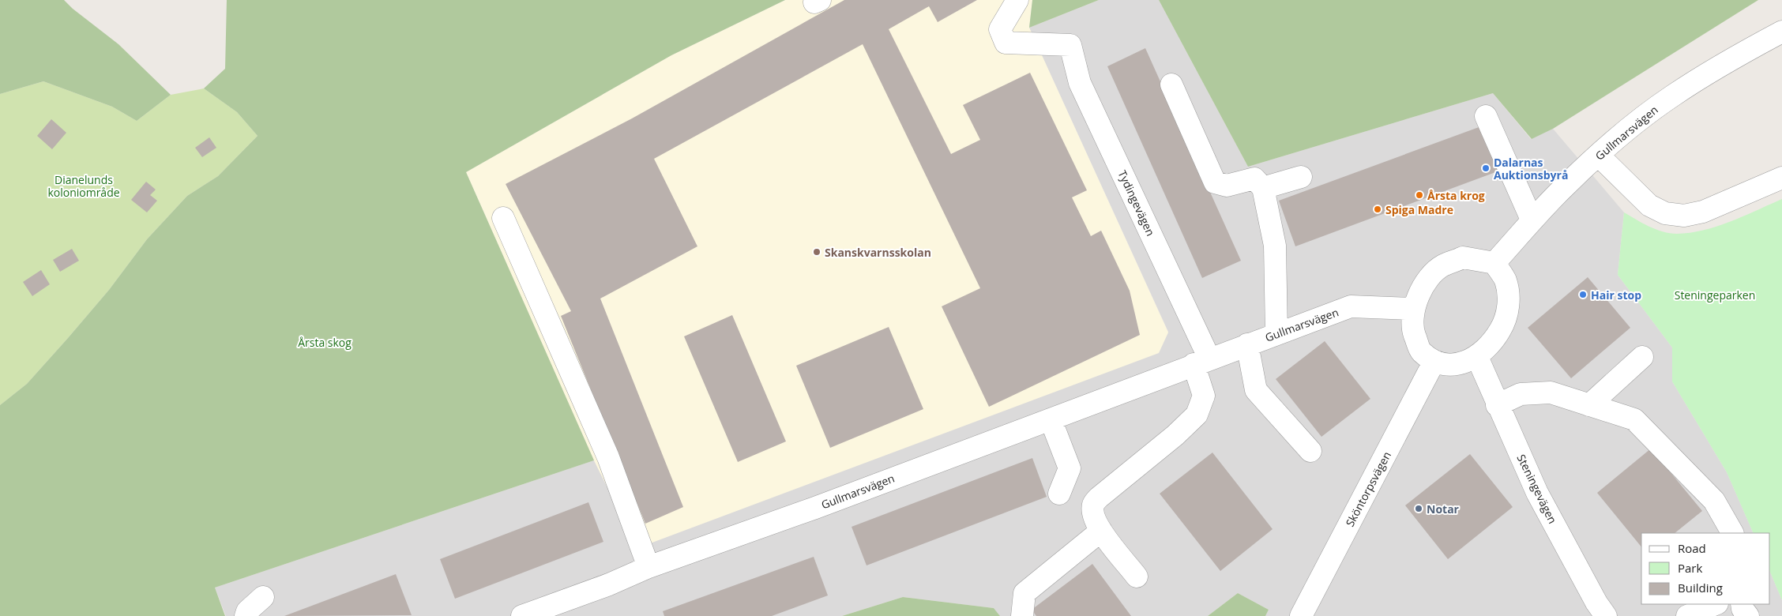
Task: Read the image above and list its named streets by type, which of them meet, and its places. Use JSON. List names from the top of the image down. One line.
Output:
{"streets":{"street":["Gullmarsvägen","Tydingevägen","Sköntorpsvägen","Steningevägen"]},"crossings":[["Gullmarsvägen","Tydingevägen"],["Gullmarsvägen","Sköntorpsvägen"],["Gullmarsvägen","Steningevägen"],["Sköntorpsvägen","Steningevägen"]],"parks":["Dianelunds koloniområde","Steningeparken","Årsta skog"],"places":["Dalarnas Auktionsbyrå","Årsta krog","Spiga Madre","Skanskvarnsskolan","Hair stop","Notar"],"legend":["Road","Park","Building"]}
